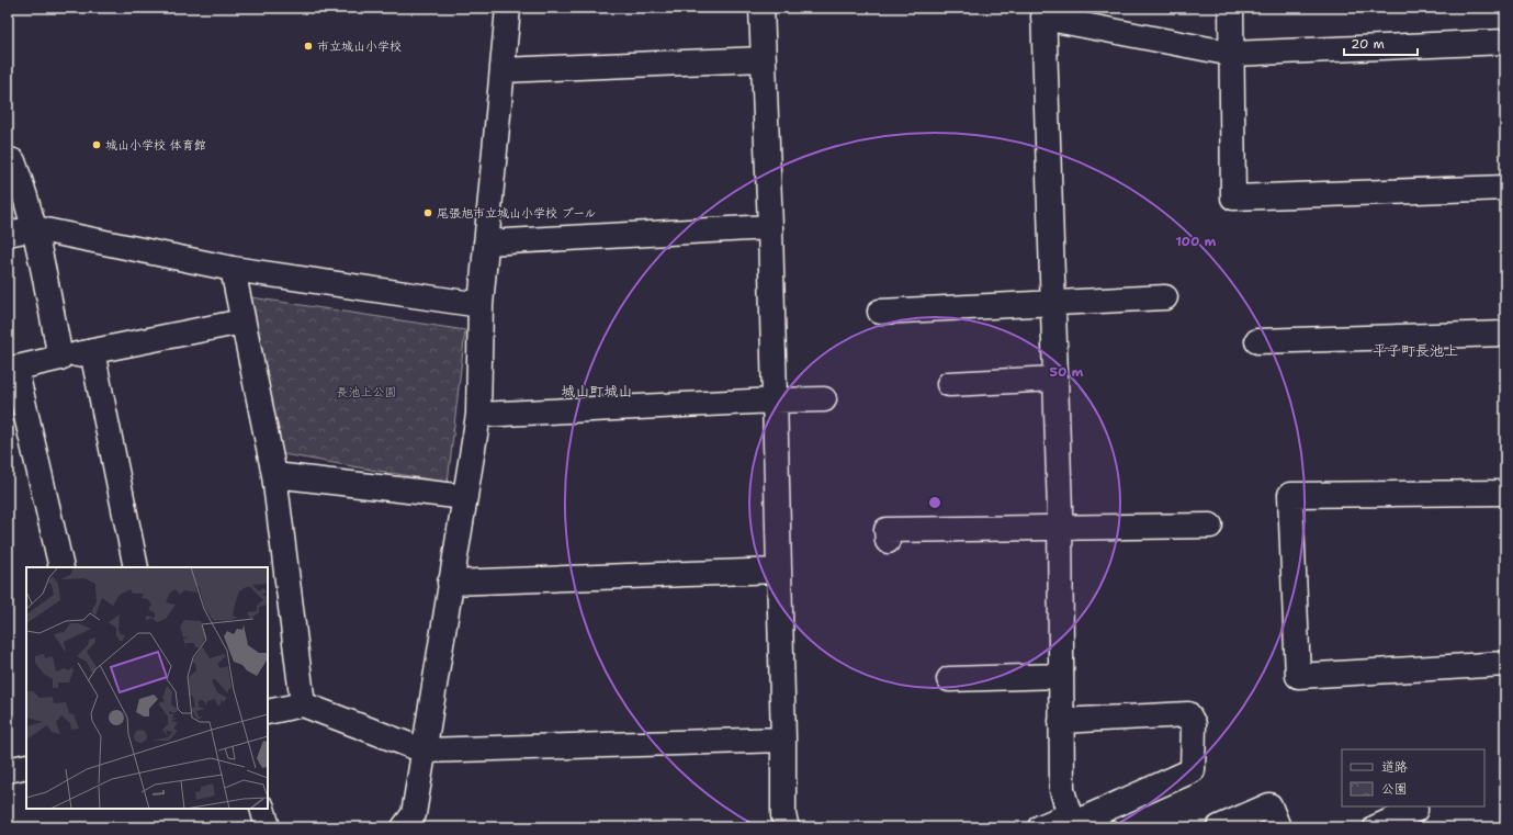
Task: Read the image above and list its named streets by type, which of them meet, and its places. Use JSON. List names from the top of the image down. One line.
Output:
{"districts":["平子町長池上","城山町城山"],"parks":["長池上公園"],"places":["市立城山小学校","城山小学校 体育館","尾張旭市立城山小学校 プール"],"legend":["道路","公園"],"scale_bar":"20 m","rings":["100 m","50 m"]}
